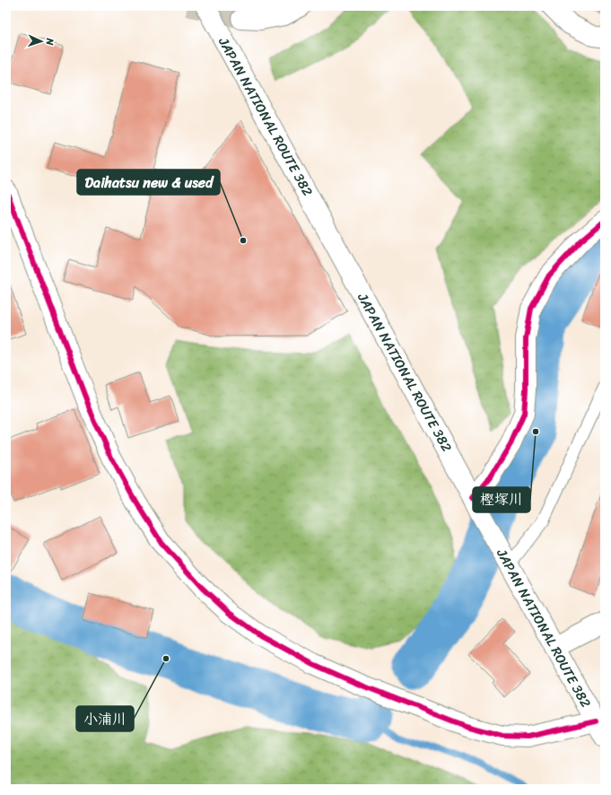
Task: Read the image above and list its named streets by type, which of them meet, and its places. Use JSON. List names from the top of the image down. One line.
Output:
{"streets":{"main road":["JAPAN NATIONAL ROUTE 382"]},"places":["Daihatsu new & used","樫塚川","小浦川"],"north":"right"}
